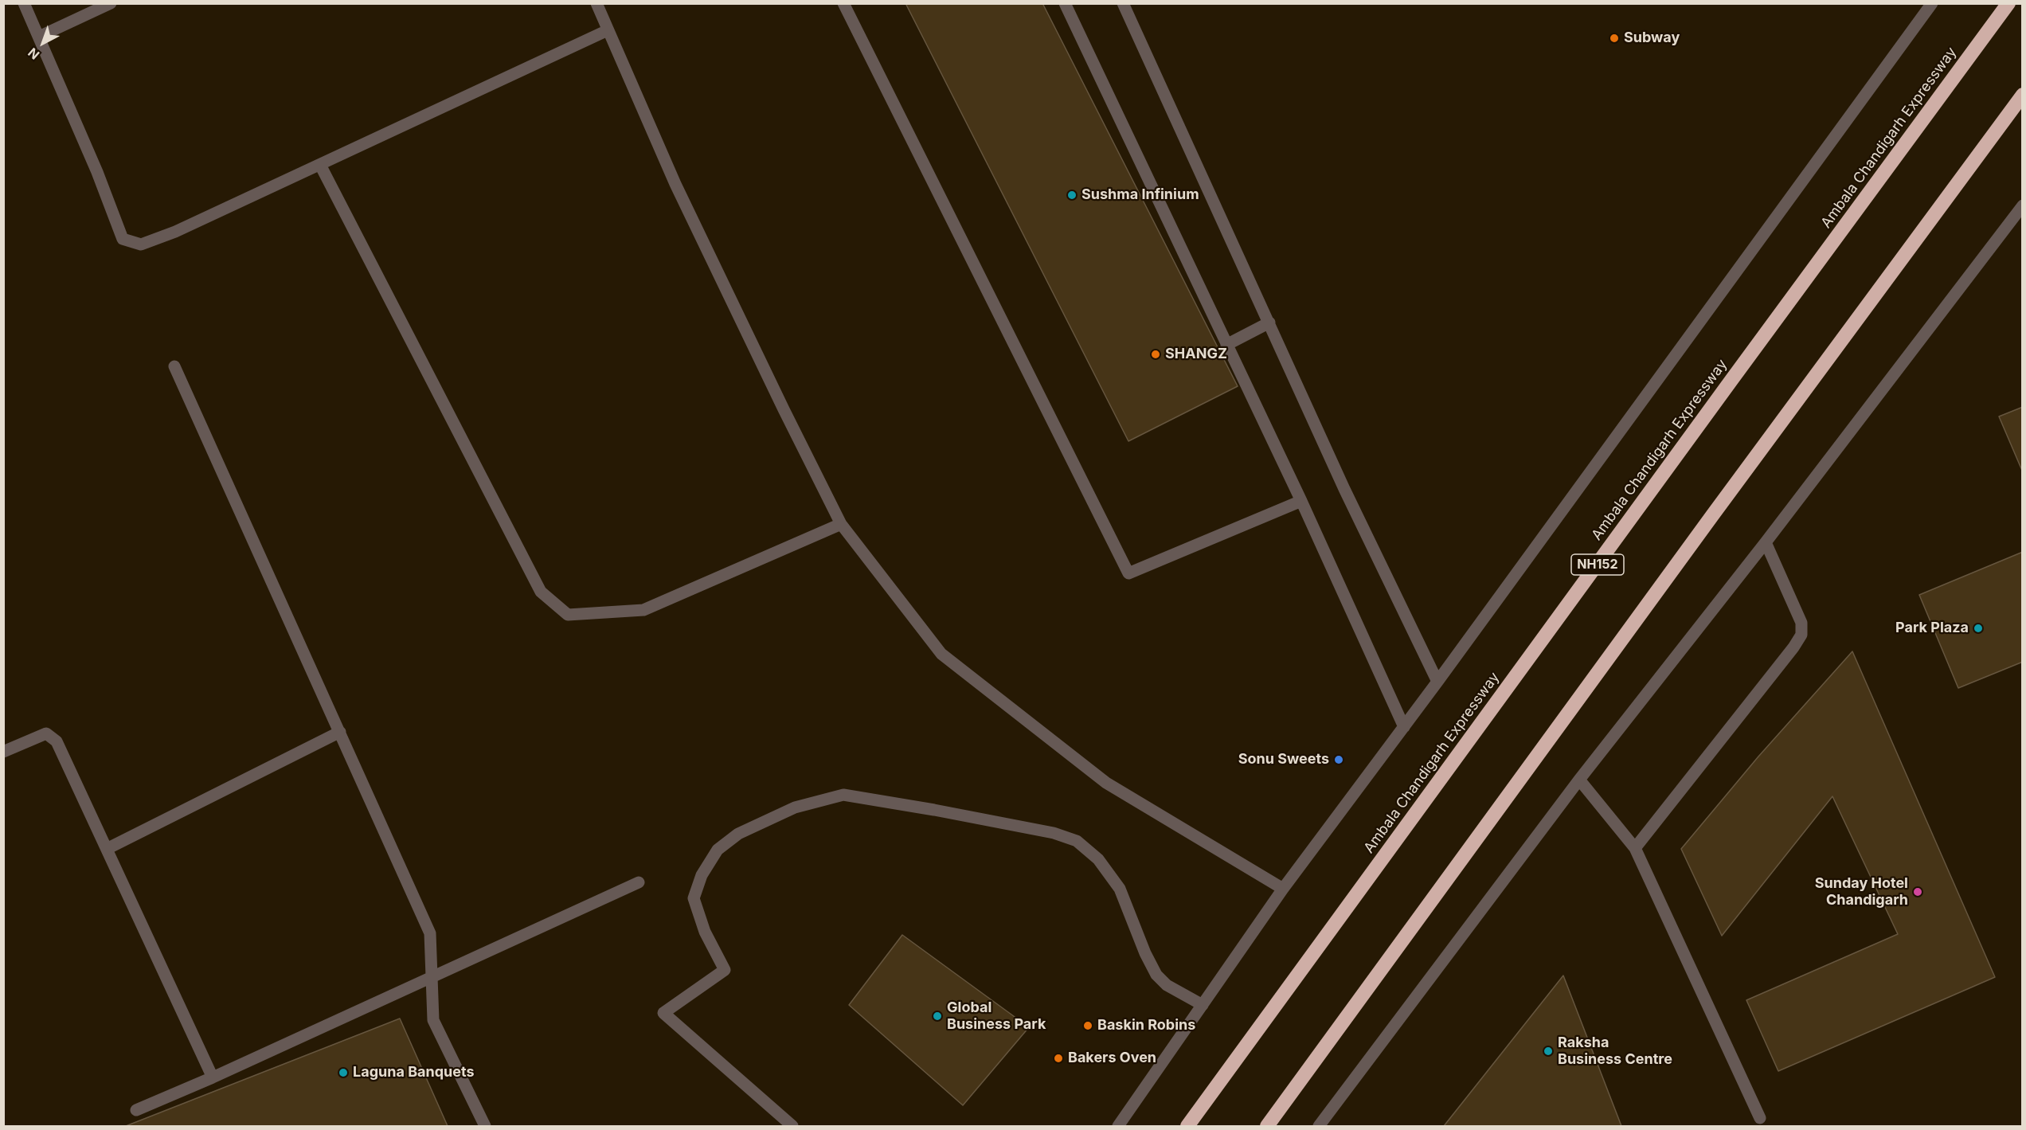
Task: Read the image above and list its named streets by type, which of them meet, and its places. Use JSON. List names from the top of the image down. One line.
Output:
{"streets":{"highway":["Ambala Chandigarh Expressway","NH152"]},"places":["Subway","Sushma Infinium","SHANGZ","Park Plaza","Sonu Sweets","Sunday Hotel Chandigarh","Global Business Park","Baskin Robins","Raksha Business Centre","Bakers Oven","Laguna Banquets"],"north":"bottom left"}
